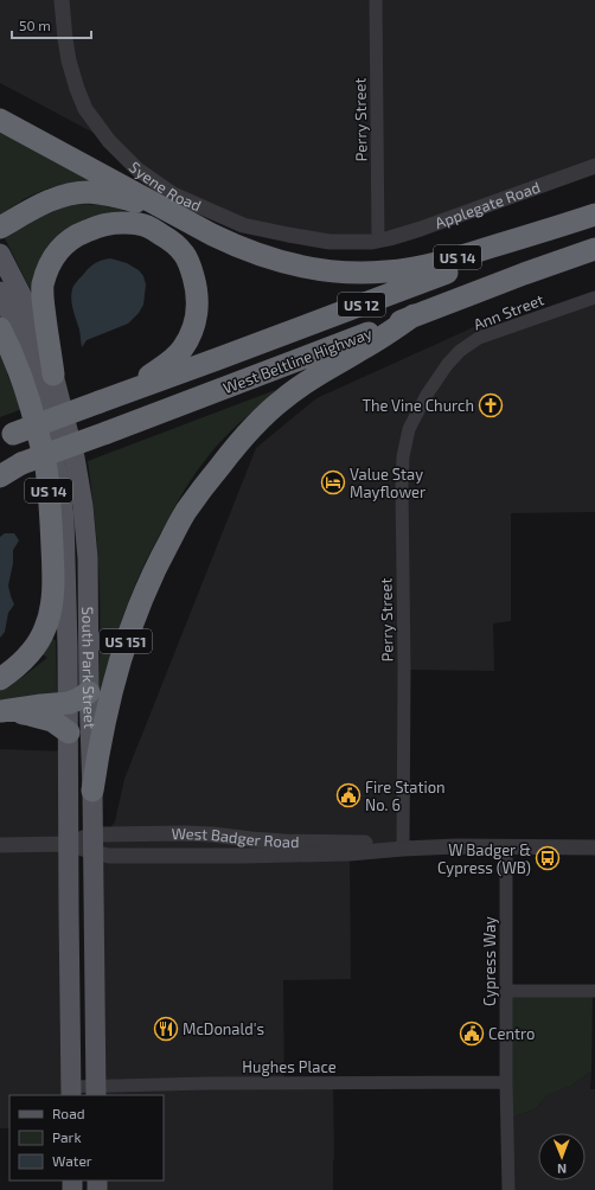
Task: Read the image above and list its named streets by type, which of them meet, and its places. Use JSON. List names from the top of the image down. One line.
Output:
{"streets":{"highway":["US 14","US 12","West Beltline Highway","US 151"],"main road":["South Park Street"],"street":["Perry Street","Syene Road","Applegate Road","Ann Street","West Badger Road","Cypress Way","Hughes Place"]},"crossings":[["Perry Street","Syene Road"],["Perry Street","Applegate Road"],["Perry Street","Ann Street"],["Perry Street","West Badger Road"],["Syene Road","Applegate Road"],["US 14","West Beltline Highway"],["West Beltline Highway","US 151"],["US 151","South Park Street"],["US 151","West Badger Road"],["US 151","Hughes Place"],["South Park Street","West Badger Road"],["South Park Street","Hughes Place"],["West Badger Road","Cypress Way"],["Cypress Way","Hughes Place"]],"places":{"church":["The Vine Church"],"hotel":["Value Stay Mayflower"],"public building":["Fire Station No. 6","Centro"],"bus stop":["W Badger & Cypress (WB)"],"restaurant":["McDonald's"]},"legend":["Road","Park","Water"],"scale_bar":"50 m","north":"bottom"}
